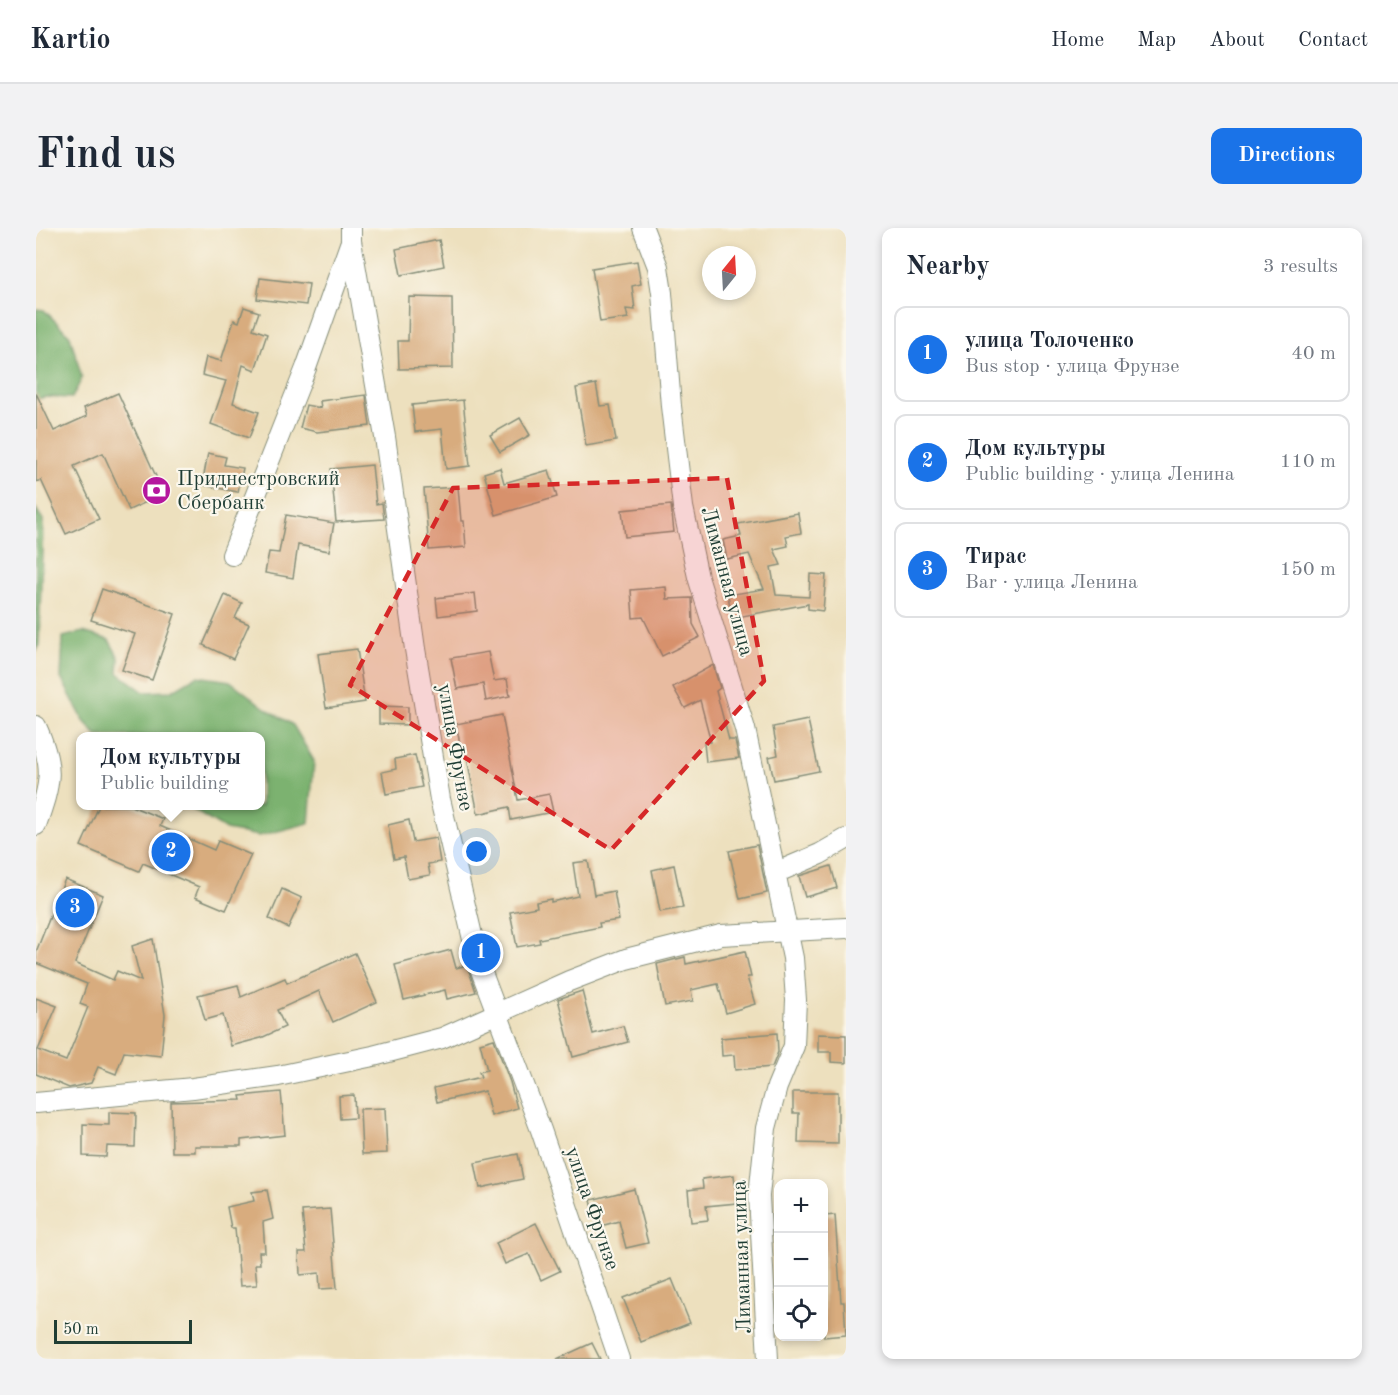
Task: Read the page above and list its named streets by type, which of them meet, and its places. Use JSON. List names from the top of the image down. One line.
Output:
{"streets":{"street":["Лиманная улица","улица Фрунзе"]},"places":{"bank":["Приднестровский Сбербанк"]},"scale_bar":"50 m","north":"top","page":{"header":"Kartio","nav":["Home","Map","About","Contact"],"buttons":"Directions","title":"Find us","heading":["Nearby","3 results"],"list":[{"mark":"1","name":"улица Толоченко","note":"Bus stop · улица Фрунзе","value":"40 m"},{"mark":"2","name":"Дом культуры","note":"Public building · улица Ленина","value":"110 m"},{"mark":"3","name":"Тирас","note":"Bar · улица Ленина","value":"150 m"}],"popup":["Дом культуры","Public building"],"pins":["2","3","1"],"map_buttons":["+","−"],"scale":"50 m"}}
